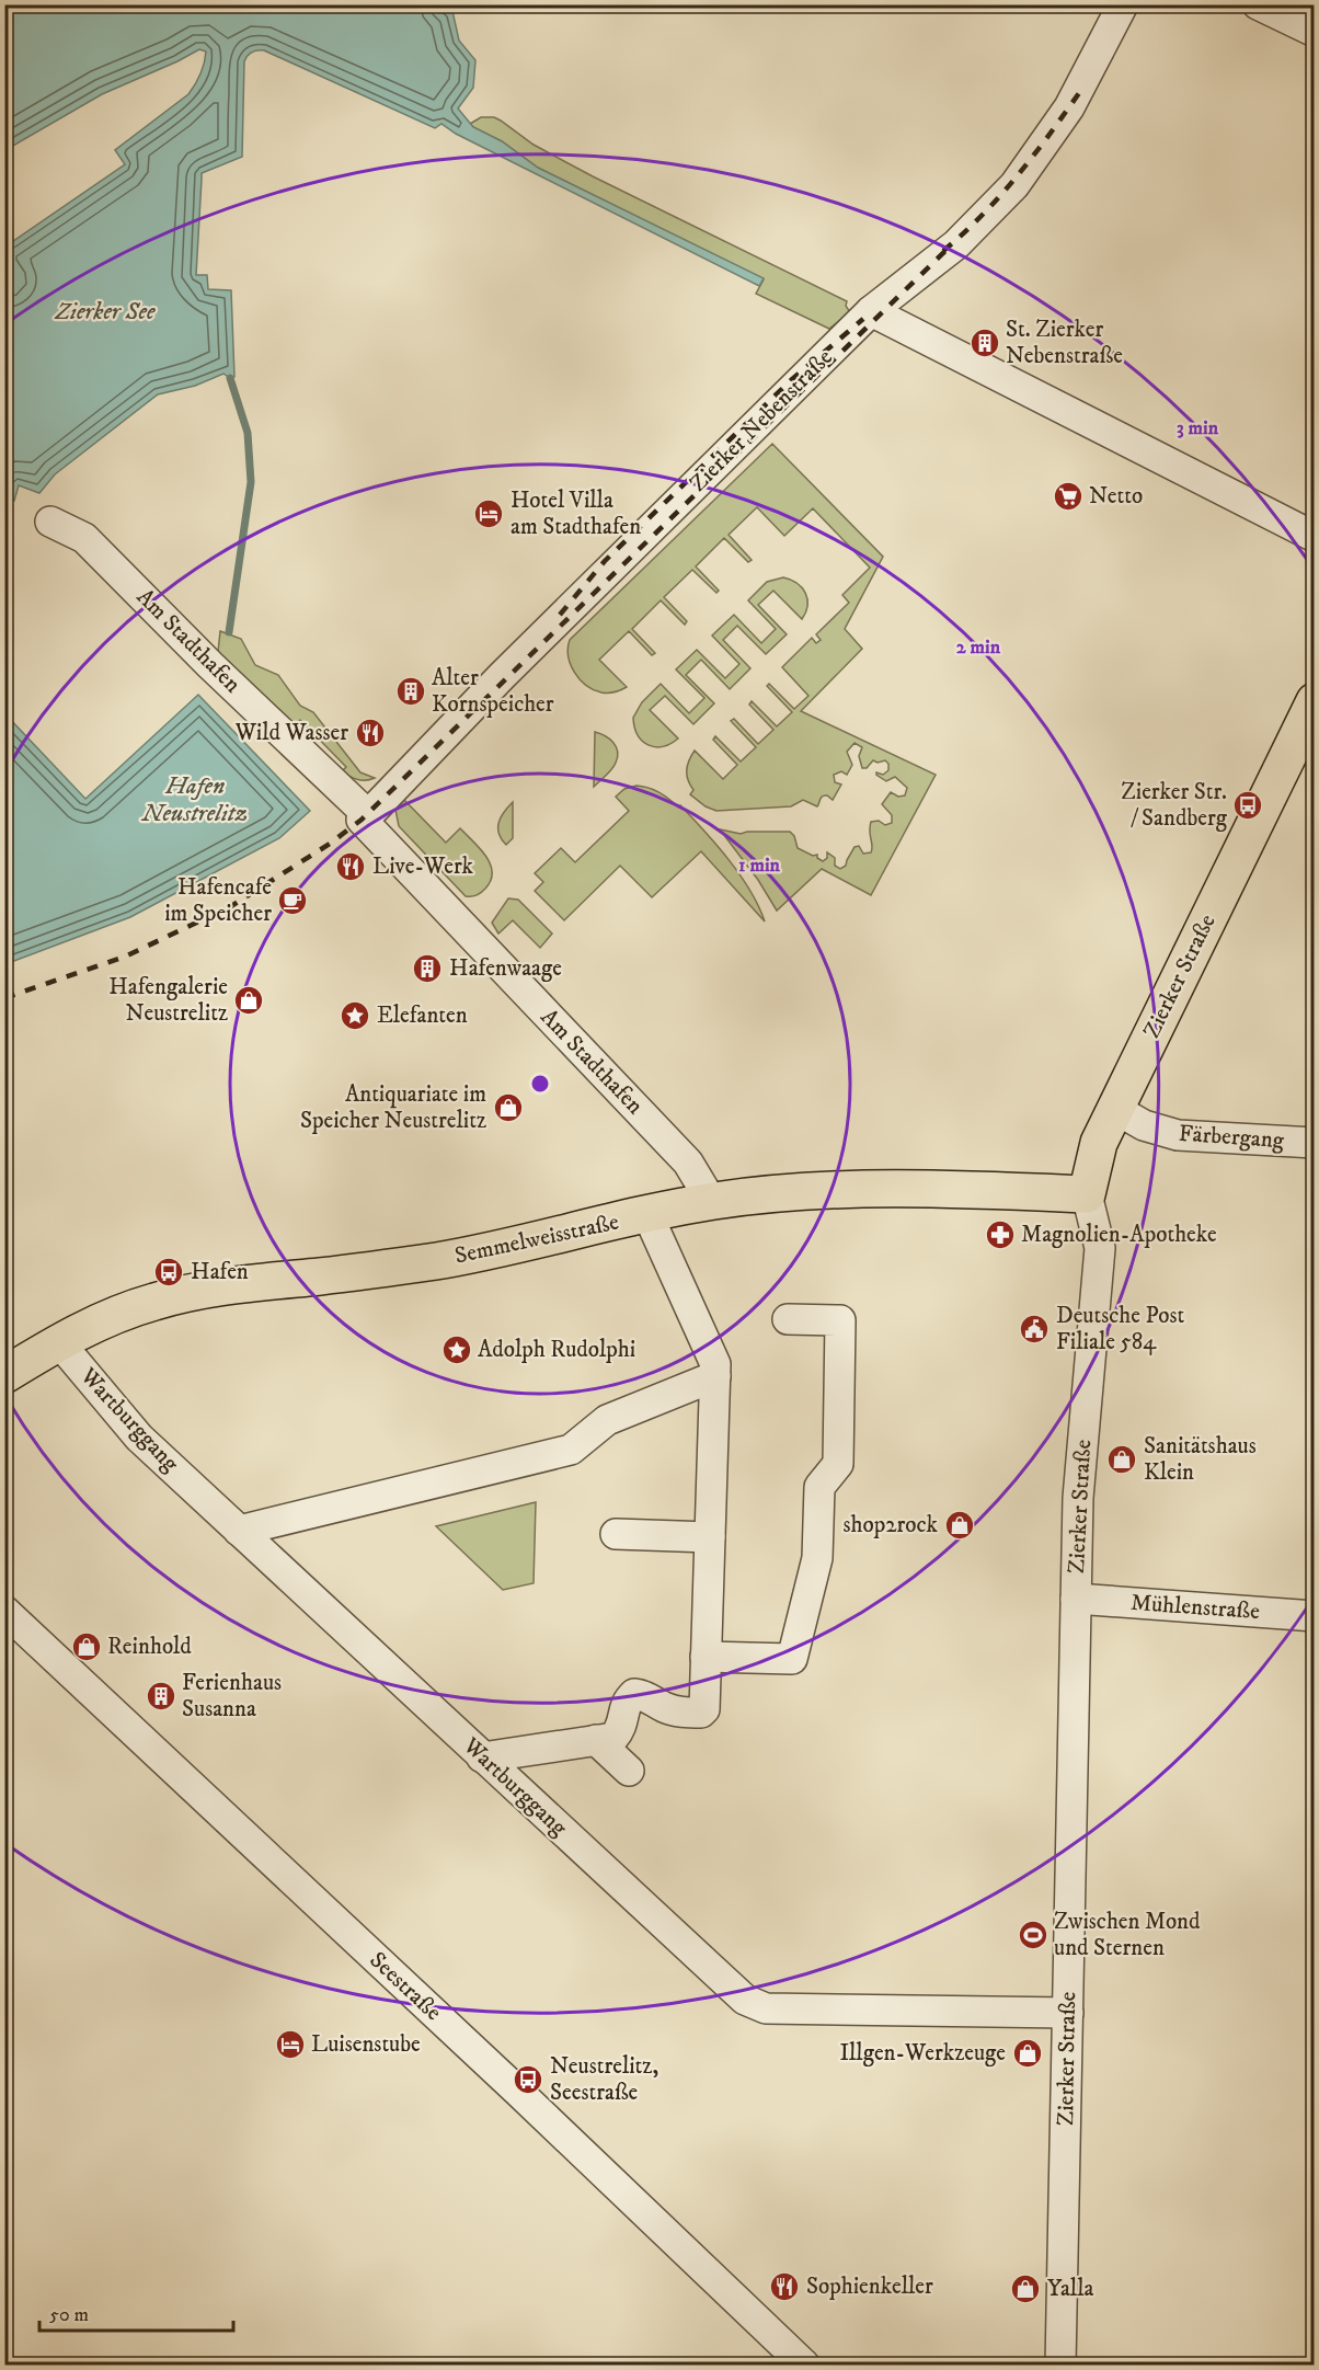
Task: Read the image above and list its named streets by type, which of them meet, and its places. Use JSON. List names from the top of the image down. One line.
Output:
{"streets":{"main road":["Zierker Straße","Semmelweisstraße"],"street":["Zierker Nebenstraße","Am Stadthafen","Färbergang","Wartburggang","Mühlenstraße","Seestraße"]},"crossings":[["Zierker Nebenstraße","Am Stadthafen"],["Am Stadthafen","Semmelweisstraße"],["Zierker Straße","Färbergang"],["Zierker Straße","Semmelweisstraße"],["Zierker Straße","Wartburggang"],["Zierker Straße","Mühlenstraße"],["Semmelweisstraße","Wartburggang"]],"water":["Zierker See","Hafen Neustrelitz"],"places":{"building":["St. Zierker Nebenstraße","Alter Kornspeicher","Hafenwaage","Ferienhaus Susanna"],"supermarket":["Netto"],"hotel":["Hotel Villa am Stadthafen","Luisenstube"],"restaurant":["Wild Wasser","Live-Werk","Sophienkeller"],"bus stop":["Zierker Str. / Sandberg","Hafen","Neustrelitz, Seestraße"],"cafe":["Hafencafe im Speicher"],"shop":["Hafengalerie Neustrelitz","Antiquariate im Speicher Neustrelitz","Sanitätshaus Klein","shop2rock","Reinhold","Illgen-Werkzeuge","Yalla"],"place":["Elefanten","Adolph Rudolphi"],"pharmacy":["Magnolien-Apotheke"],"public building":["Deutsche Post Filiale 584"],"sports":["Zwischen Mond und Sternen"]},"scale_bar":"50 m","rings":["3 min","2 min","1 min"]}
